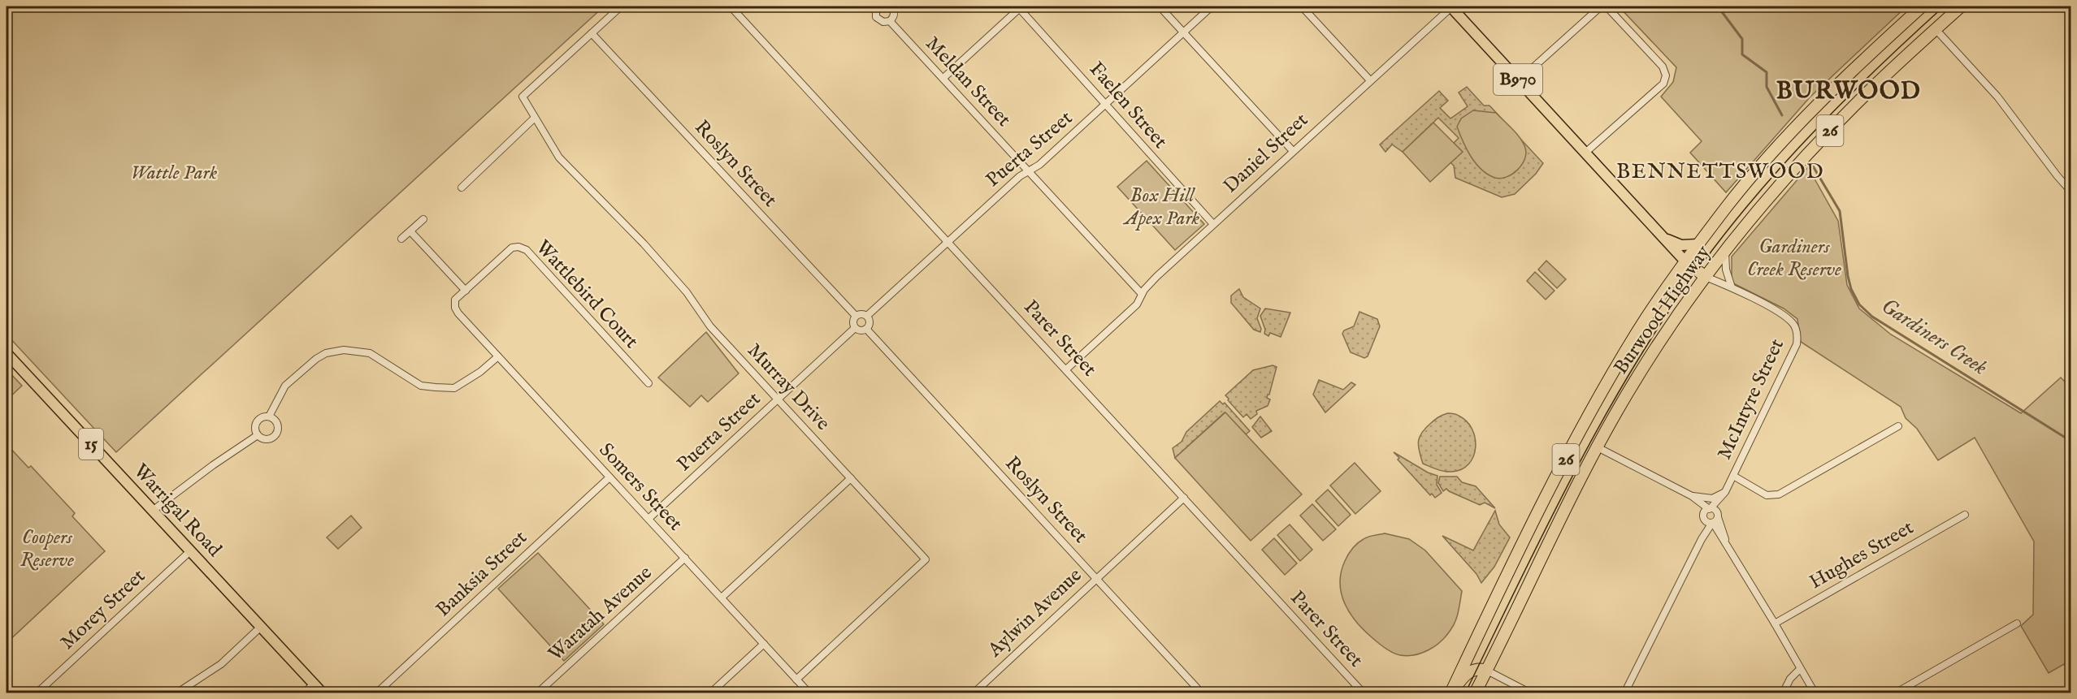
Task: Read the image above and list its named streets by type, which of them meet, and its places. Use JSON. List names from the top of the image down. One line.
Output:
{"streets":{"highway":["26","Burwood Highway"],"main road":["B970","15","Warrigal Road"],"street":["Meldan Street","Faelen Street","Puerta Street","Daniel Street","Roslyn Street","Wattlebird Court","Parer Street","Murray Drive","McIntyre Street","Somers Street","Hughes Street","Banksia Street","Morey Street","Aylwin Avenue","Waratah Avenue"]},"crossings":[["B970","Daniel Street"],["B970","Burwood Highway"],["Meldan Street","Puerta Street"],["Meldan Street","Daniel Street"],["Faelen Street","Puerta Street"],["Faelen Street","Daniel Street"],["Puerta Street","Roslyn Street"],["Puerta Street","Parer Street"],["Puerta Street","Murray Drive"],["Puerta Street","Somers Street"],["Daniel Street","Parer Street"],["Roslyn Street","Murray Drive"],["Roslyn Street","Aylwin Avenue"],["Wattlebird Court","Somers Street"],["Burwood Highway","McIntyre Street"],["Parer Street","Aylwin Avenue"],["Murray Drive","Somers Street"],["Somers Street","Banksia Street"],["Somers Street","Waratah Avenue"],["Warrigal Road","Morey Street"]],"districts":["BURWOOD","BENNETTSWOOD"],"water":["Gardiners Creek"],"parks":["Wattle Park","Box Hill Apex Park","Gardiners Creek Reserve","Coopers Reserve"]}
